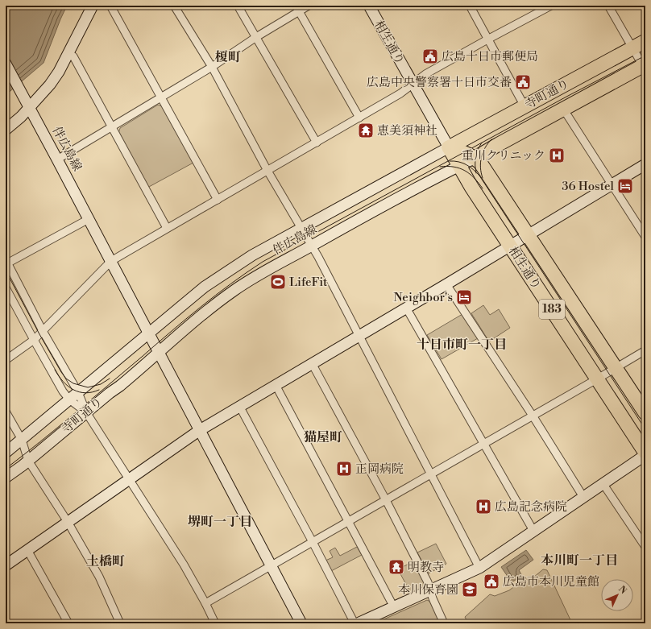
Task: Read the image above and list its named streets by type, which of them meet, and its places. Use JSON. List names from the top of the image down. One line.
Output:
{"streets":{"highway":["相生通り","寺町通り","183"],"street":["伴広島線"]},"crossings":[["相生通り","寺町通り"],["相生通り","伴広島線"],["寺町通り","伴広島線"]],"districts":["榎町","十日市町一丁目","猫屋町","堺町一丁目","本川町一丁目","土橋町"],"places":{"public building":["広島十日市郵便局","広島中央警察署十日市交番","広島市本川児童館"],"temple":["恵美須神社","明教寺"],"hospital":["重川クリニック","正岡病院","広島記念病院"],"hotel":["36 Hostel","Neighbor's"],"sports":["LifeFit"],"school or university":["本川保育園"]},"north":"top right"}
